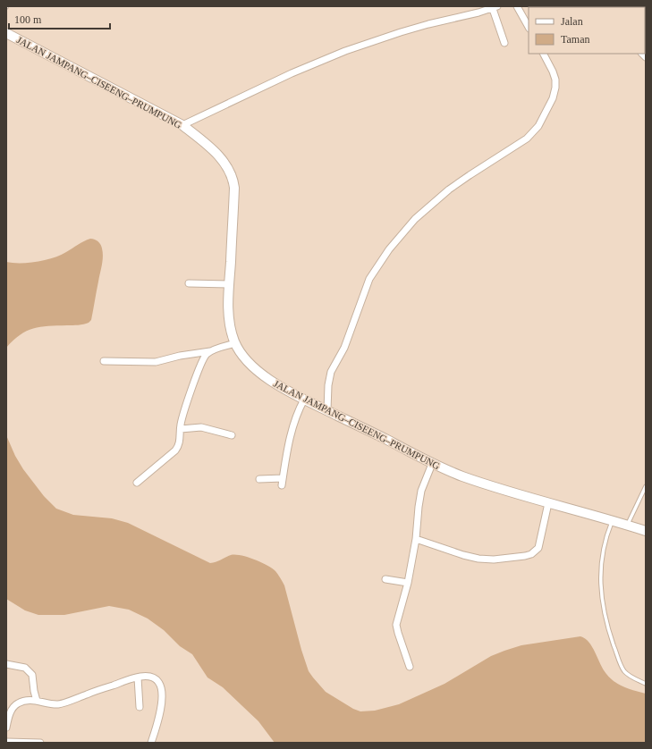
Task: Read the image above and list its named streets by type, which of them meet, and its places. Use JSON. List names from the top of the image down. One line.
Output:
{"streets":{"main road":["JALAN JAMPANG–CISEENG–PRUMPUNG"]},"legend":["Jalan","Taman"],"scale_bar":"100 m"}
